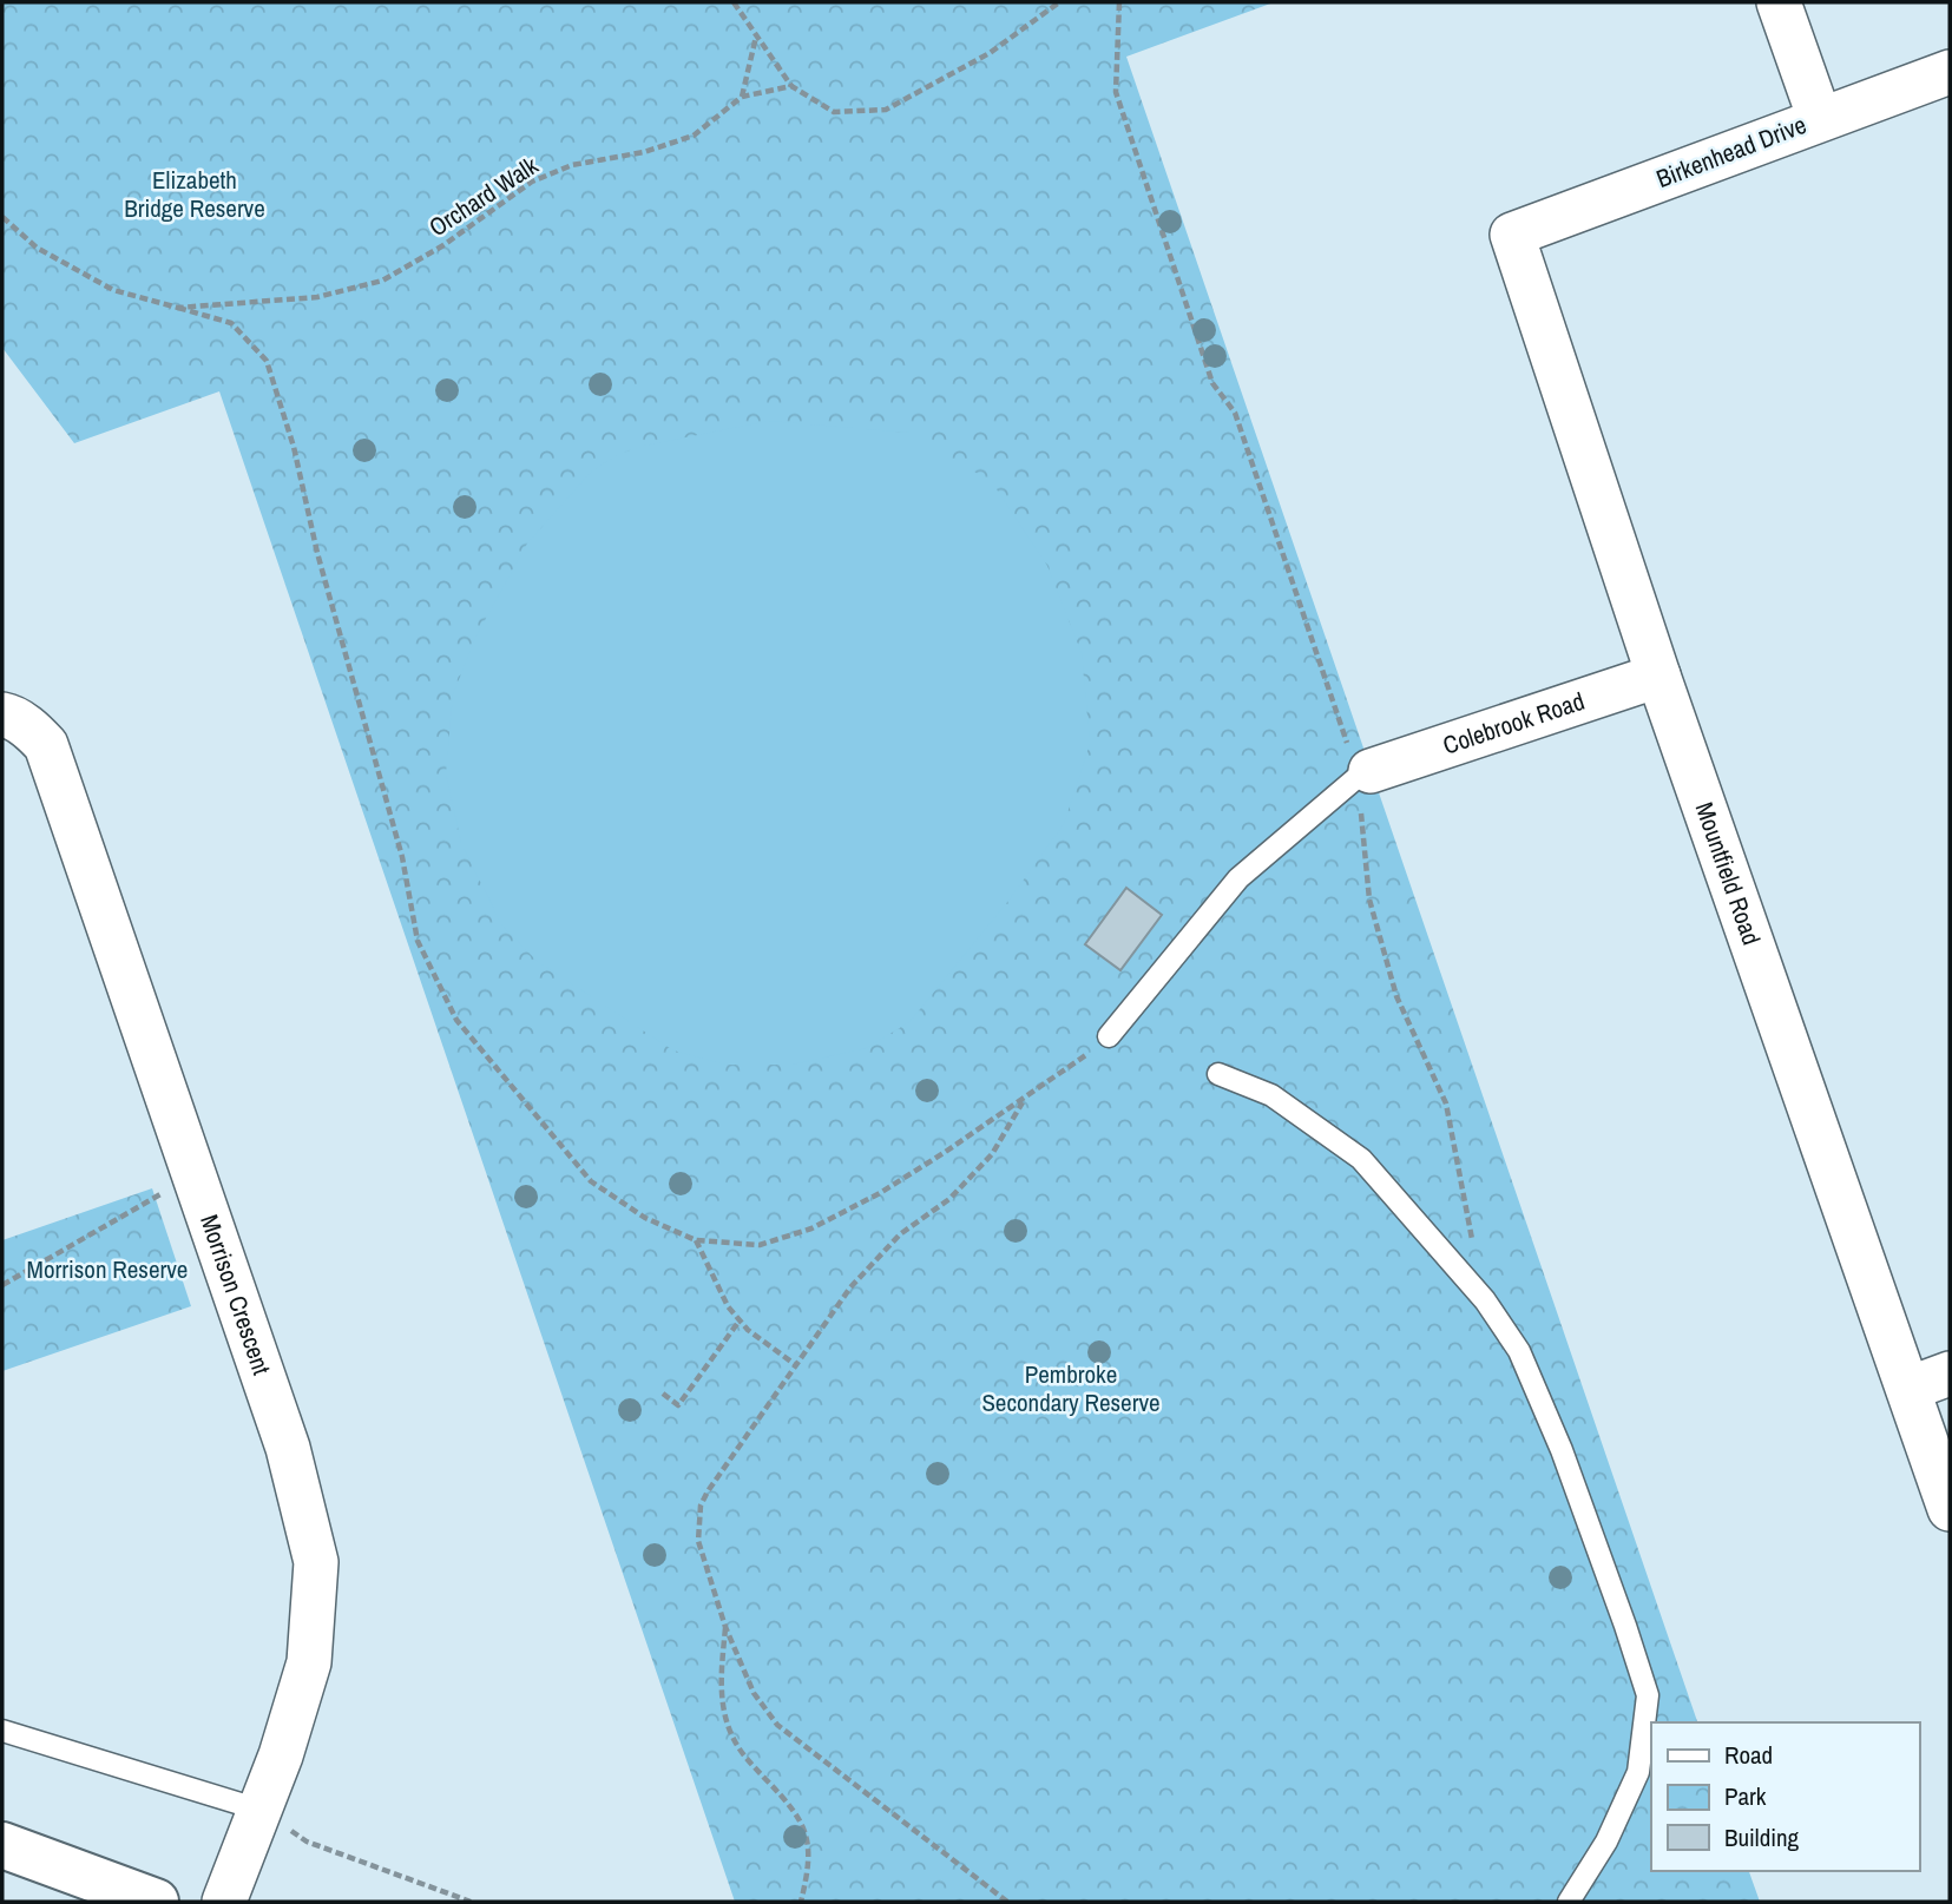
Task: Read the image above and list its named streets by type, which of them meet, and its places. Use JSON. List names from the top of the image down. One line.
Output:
{"streets":{"street":["Birkenhead Drive","Colebrook Road","Mountfield Road","Morrison Crescent"],"path":["Orchard Walk"]},"crossings":[["Birkenhead Drive","Mountfield Road"],["Colebrook Road","Mountfield Road"]],"parks":["Elizabeth Bridge Reserve","Morrison Reserve","Pembroke Secondary Reserve"],"legend":["Road","Park","Building"]}
